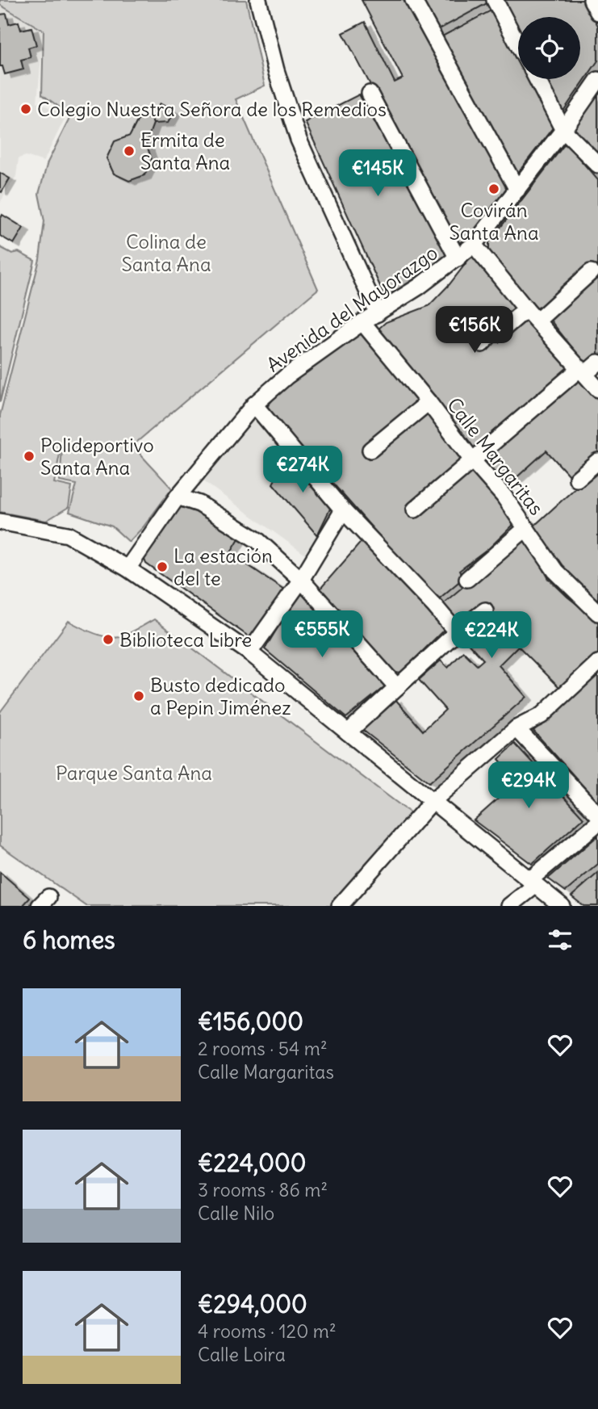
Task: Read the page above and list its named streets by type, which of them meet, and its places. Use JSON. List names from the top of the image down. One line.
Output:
{"streets":{"street":["Avenida del Mayorazgo","Calle Margaritas"]},"crossings":[["Avenida del Mayorazgo","Calle Margaritas"]],"parks":["Colina de Santa Ana","Parque Santa Ana"],"places":["Colegio Nuestra Señora de los Remedios","Ermita de Santa Ana","Covirán Santa Ana","Polideportivo Santa Ana","La estación del te","Biblioteca Libre","Busto dedicado a Pepin Jiménez"],"page":{"price":["€145K","€156K","€274K","€555K","€224K","€294K"],"heading":"6 homes","list":[{"name":"€156,000","note":"2 rooms · 54 m² · Calle Margaritas"},{"name":"€224,000","note":"3 rooms · 86 m² · Calle Nilo"},{"name":"€294,000","note":"4 rooms · 120 m² · Calle Loira"}]}}
